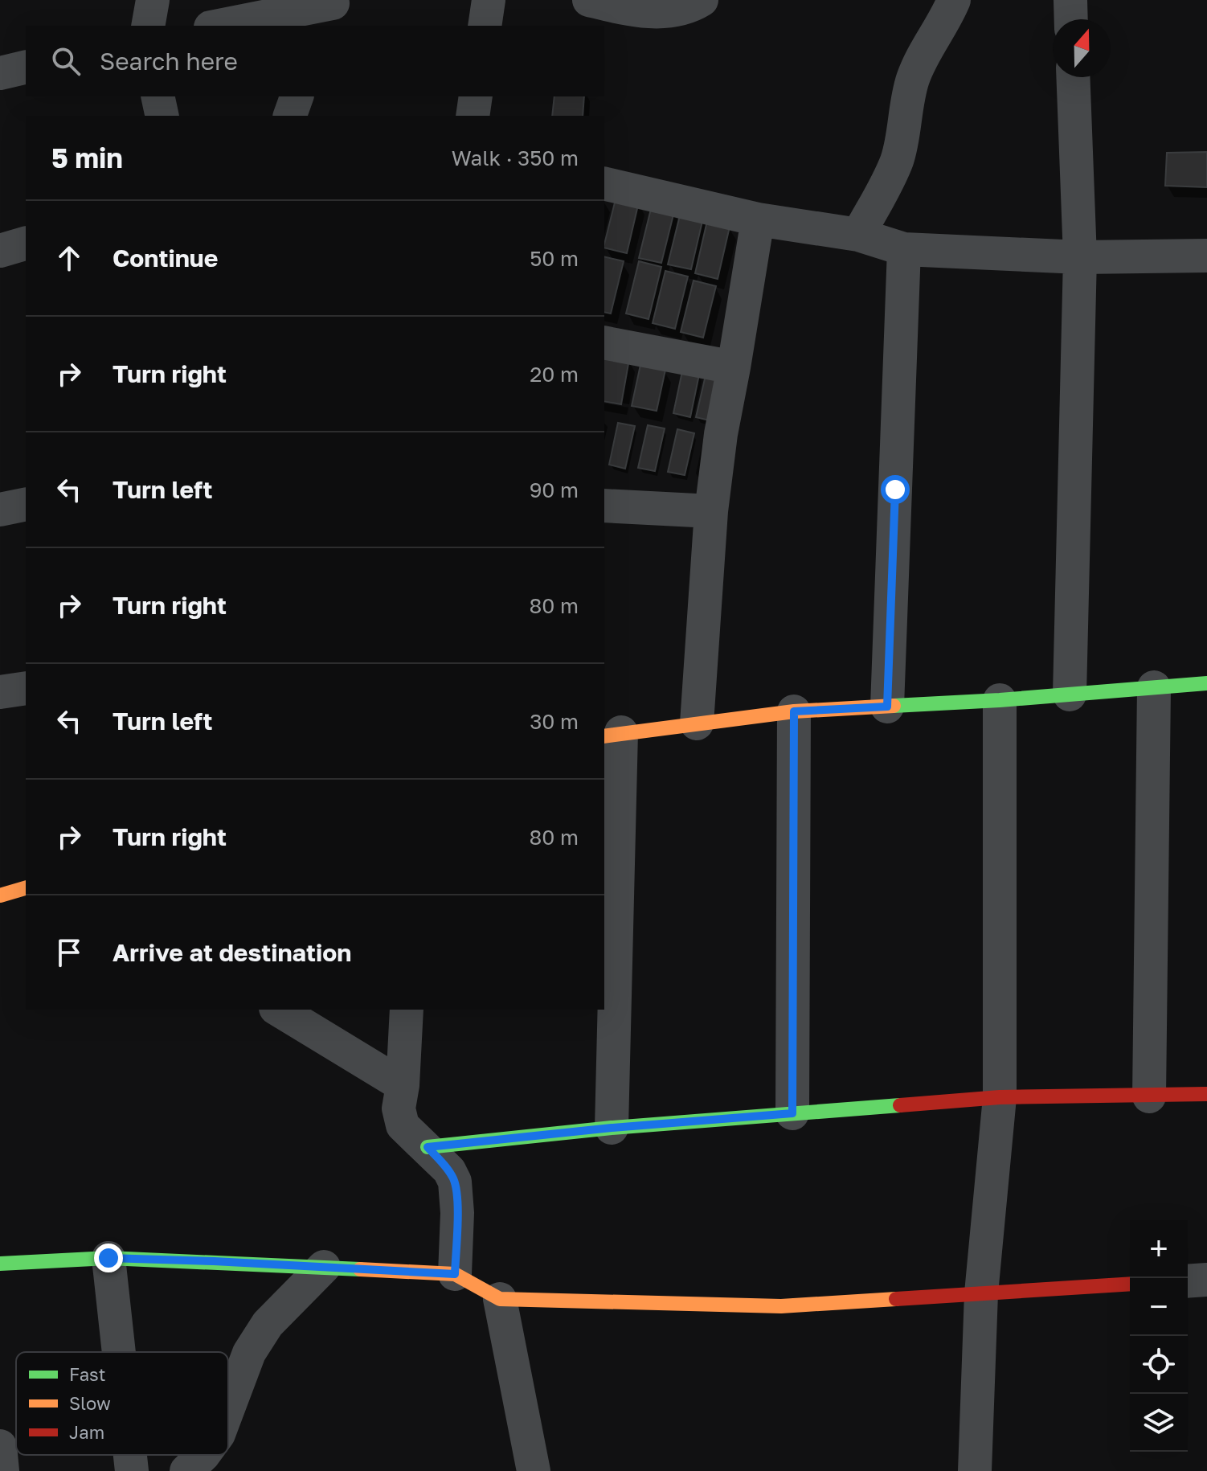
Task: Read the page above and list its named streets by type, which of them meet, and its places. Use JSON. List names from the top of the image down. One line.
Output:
{"legend":["Fast","Slow","Jam"],"north":"top","page":{"search":"Search here","heading":["5 min","Walk · 350 m"],"list":[["Continue","50 m"],["Turn right","20 m"],["Turn left","90 m"],["Turn right","80 m"],["Turn left","30 m"],["Turn right","80 m"],"Arrive at destination"],"map_buttons":["+","−"]}}
